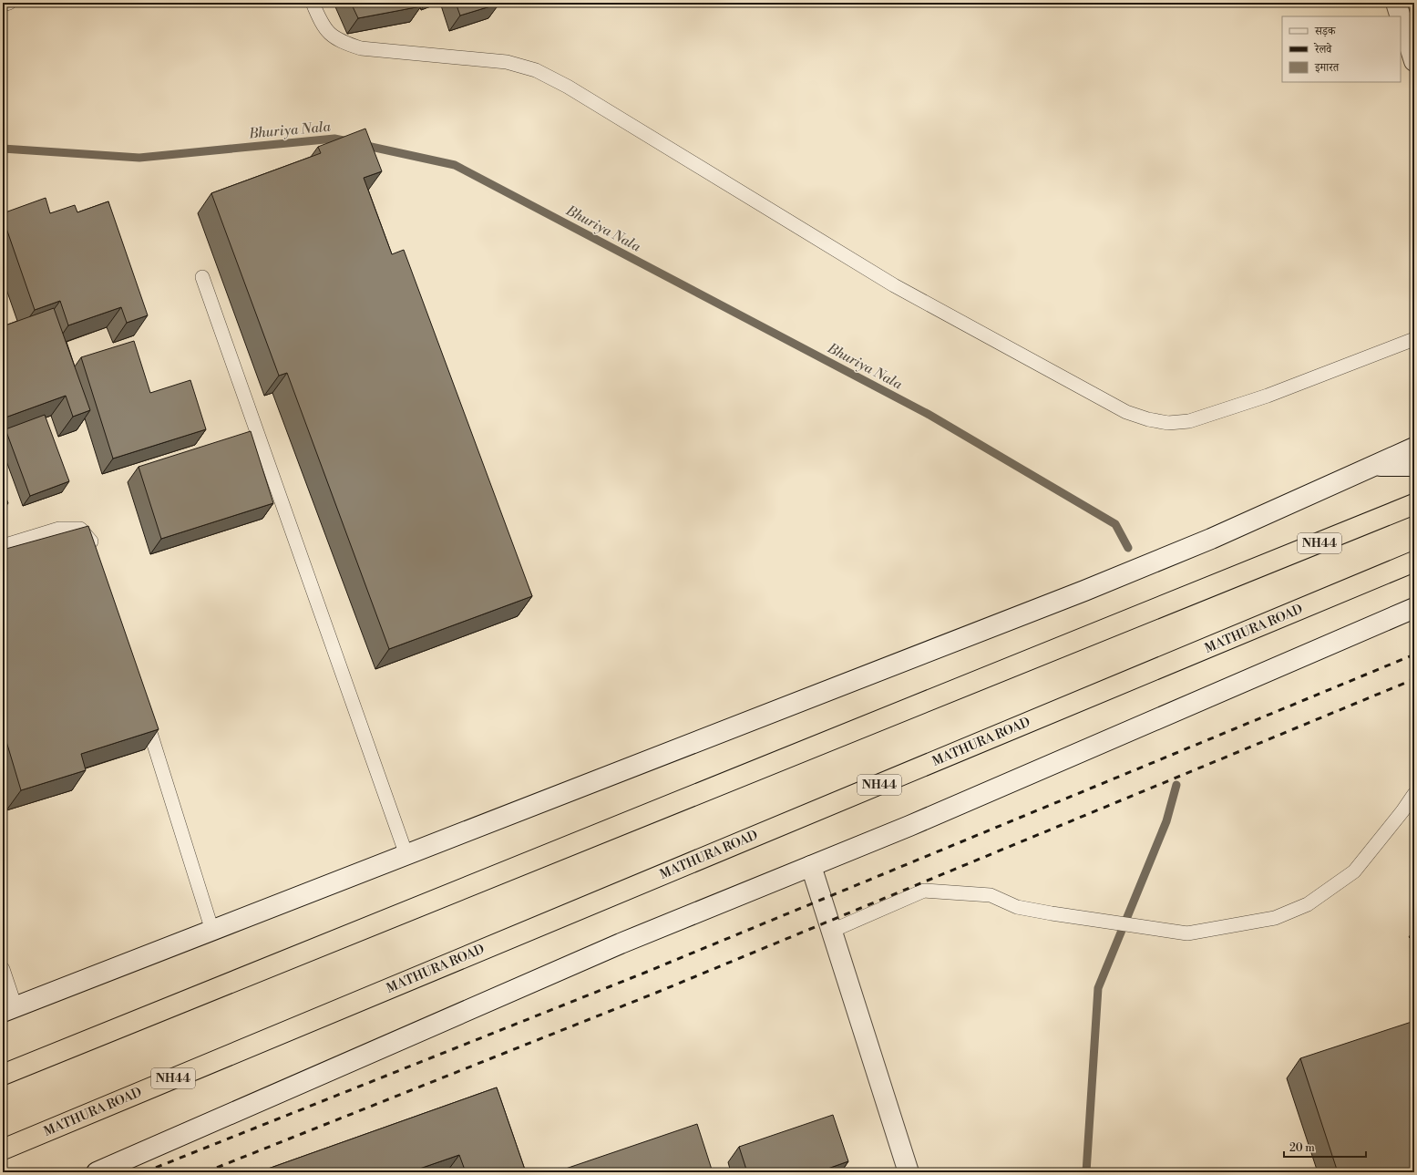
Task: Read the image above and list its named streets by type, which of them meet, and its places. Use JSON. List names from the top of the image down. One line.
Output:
{"streets":{"highway":["NH44","MATHURA ROAD"]},"water":["Bhuriya Nala"],"legend":["सड़क","रेलवे","इमारत"],"scale_bar":"20 m"}
